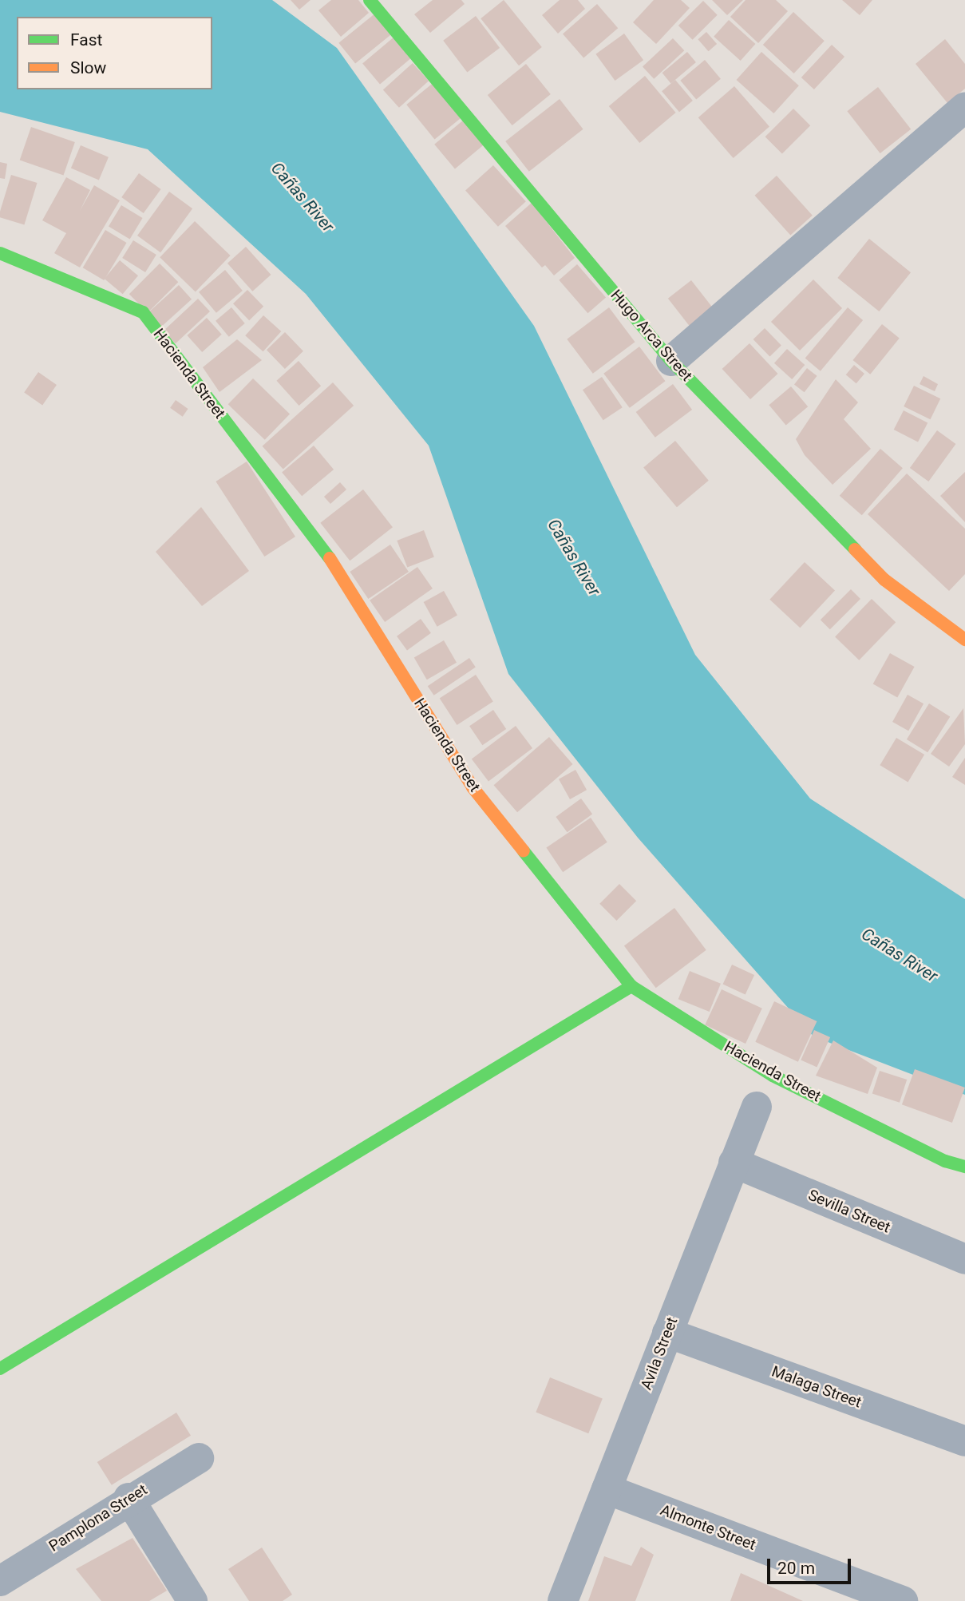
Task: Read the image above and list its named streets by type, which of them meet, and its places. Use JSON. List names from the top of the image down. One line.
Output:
{"streets":{"street":["Hugo Arca Street","Hacienda Street","Sevilla Street","Avila Street","Malaga Street","Pamplona Street","Almonte Street"]},"crossings":[["Sevilla Street","Avila Street"],["Avila Street","Malaga Street"],["Avila Street","Almonte Street"]],"water":["Cañas River"],"legend":["Fast","Slow"],"scale_bar":"20 m"}
